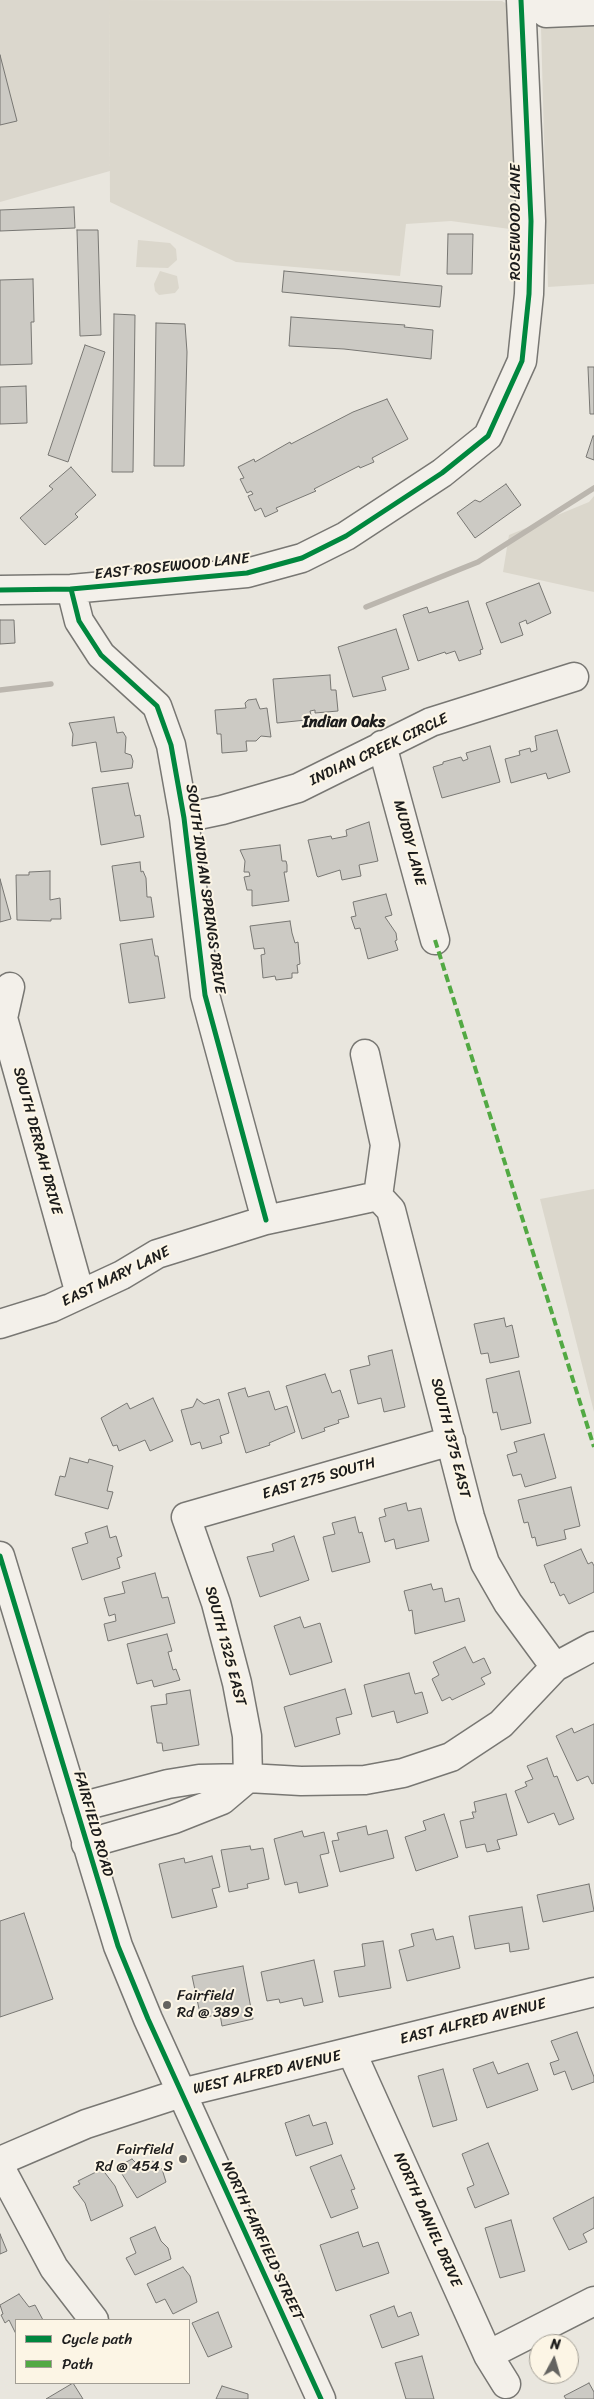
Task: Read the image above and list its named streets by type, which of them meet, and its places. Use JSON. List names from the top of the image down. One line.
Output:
{"streets":{"street":["ROSEWOOD LANE","EAST ROSEWOOD LANE","INDIAN CREEK CIRCLE","MUDDY LANE","SOUTH INDIAN SPRINGS DRIVE","SOUTH DERRAH DRIVE","EAST MARY LANE","SOUTH 1375 EAST","EAST 275 SOUTH","SOUTH 1325 EAST","FAIRFIELD ROAD","EAST ALFRED AVENUE","WEST ALFRED AVENUE","NORTH DANIEL DRIVE","NORTH FAIRFIELD STREET"]},"crossings":[["ROSEWOOD LANE","EAST ROSEWOOD LANE"],["EAST ROSEWOOD LANE","SOUTH INDIAN SPRINGS DRIVE"],["INDIAN CREEK CIRCLE","MUDDY LANE"],["INDIAN CREEK CIRCLE","SOUTH INDIAN SPRINGS DRIVE"],["SOUTH INDIAN SPRINGS DRIVE","EAST MARY LANE"],["SOUTH DERRAH DRIVE","EAST MARY LANE"],["EAST MARY LANE","SOUTH 1375 EAST"],["SOUTH 1375 EAST","EAST 275 SOUTH"],["EAST 275 SOUTH","SOUTH 1325 EAST"],["FAIRFIELD ROAD","WEST ALFRED AVENUE"],["FAIRFIELD ROAD","NORTH FAIRFIELD STREET"],["EAST ALFRED AVENUE","WEST ALFRED AVENUE"],["EAST ALFRED AVENUE","NORTH DANIEL DRIVE"],["WEST ALFRED AVENUE","NORTH DANIEL DRIVE"],["WEST ALFRED AVENUE","NORTH FAIRFIELD STREET"]],"districts":["Indian Oaks"],"places":["Fairfield Rd @ 389 S","Fairfield Rd @ 454 S"],"legend":["Cycle path","Path"],"north":"top"}
